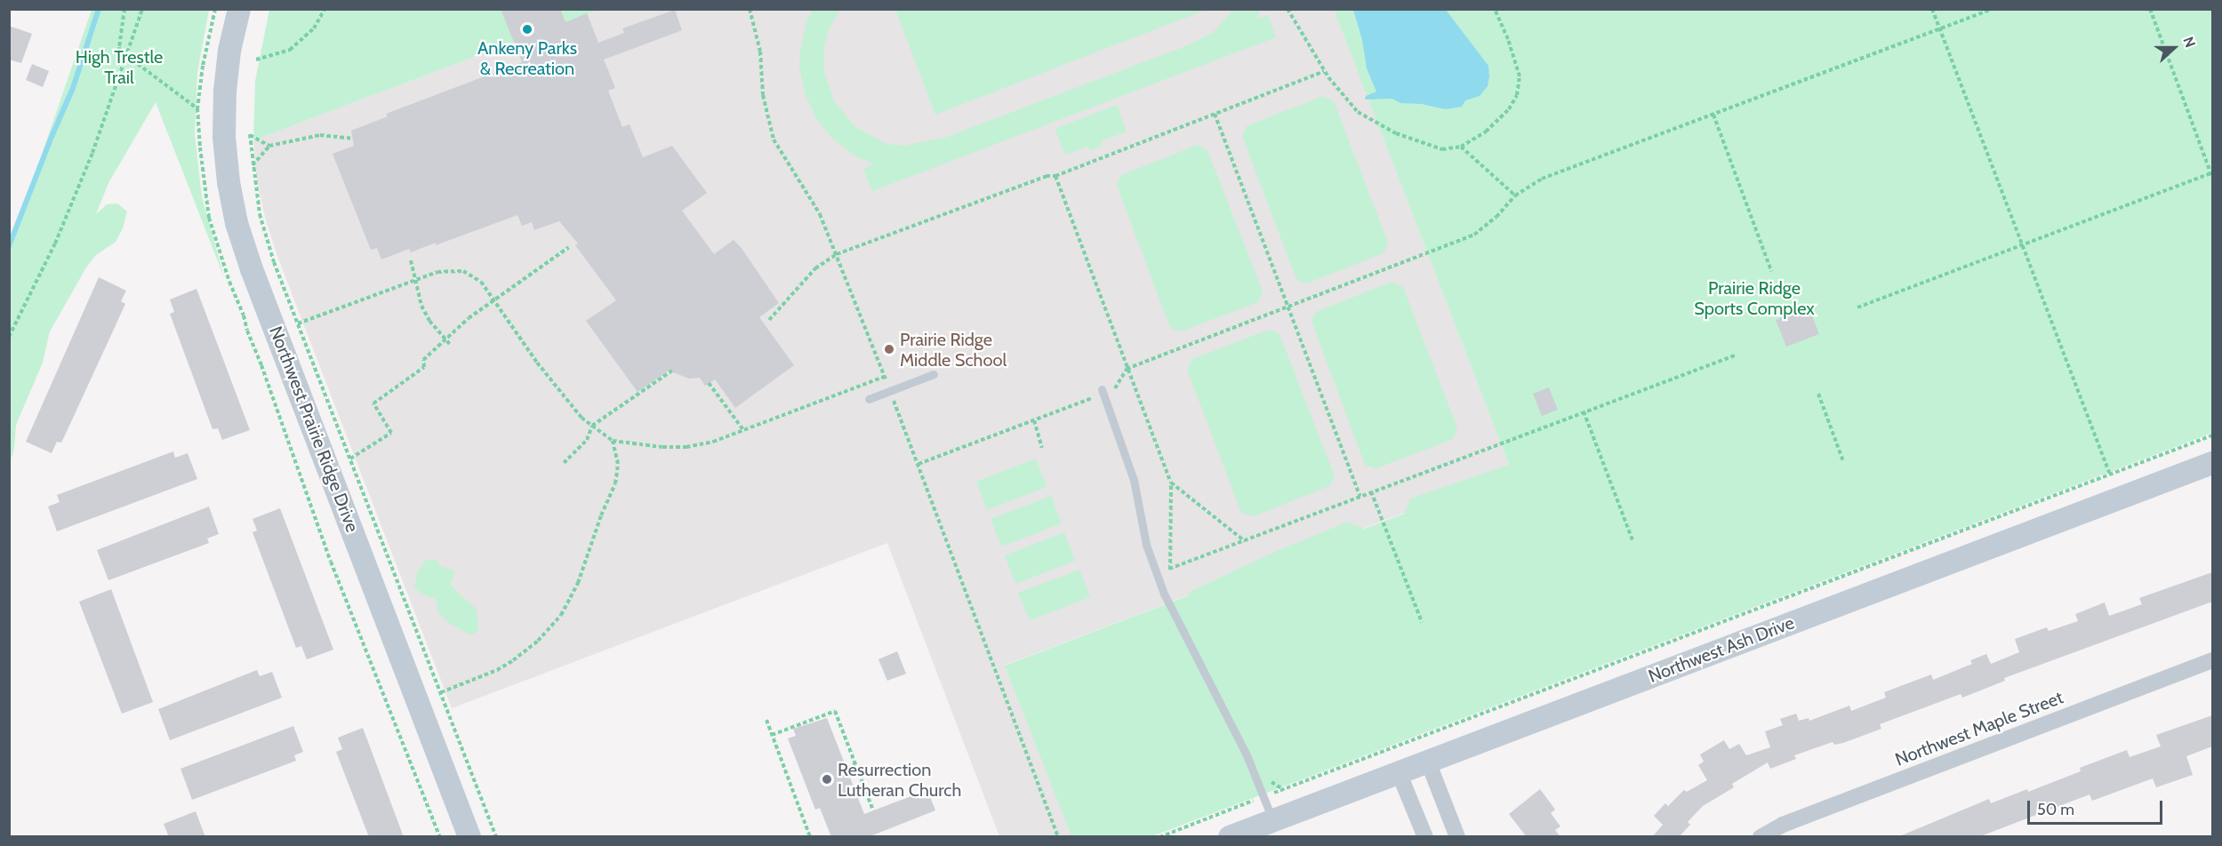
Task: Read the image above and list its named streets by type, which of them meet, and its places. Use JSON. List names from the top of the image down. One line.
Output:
{"streets":{"street":["Northwest Prairie Ridge Drive","Northwest Ash Drive","Northwest Maple Street"]},"parks":["High Trestle Trail","Prairie Ridge Sports Complex"],"places":["Ankeny Parks & Recreation","Prairie Ridge Middle School","Resurrection Lutheran Church"],"scale_bar":"50 m","north":"right"}
